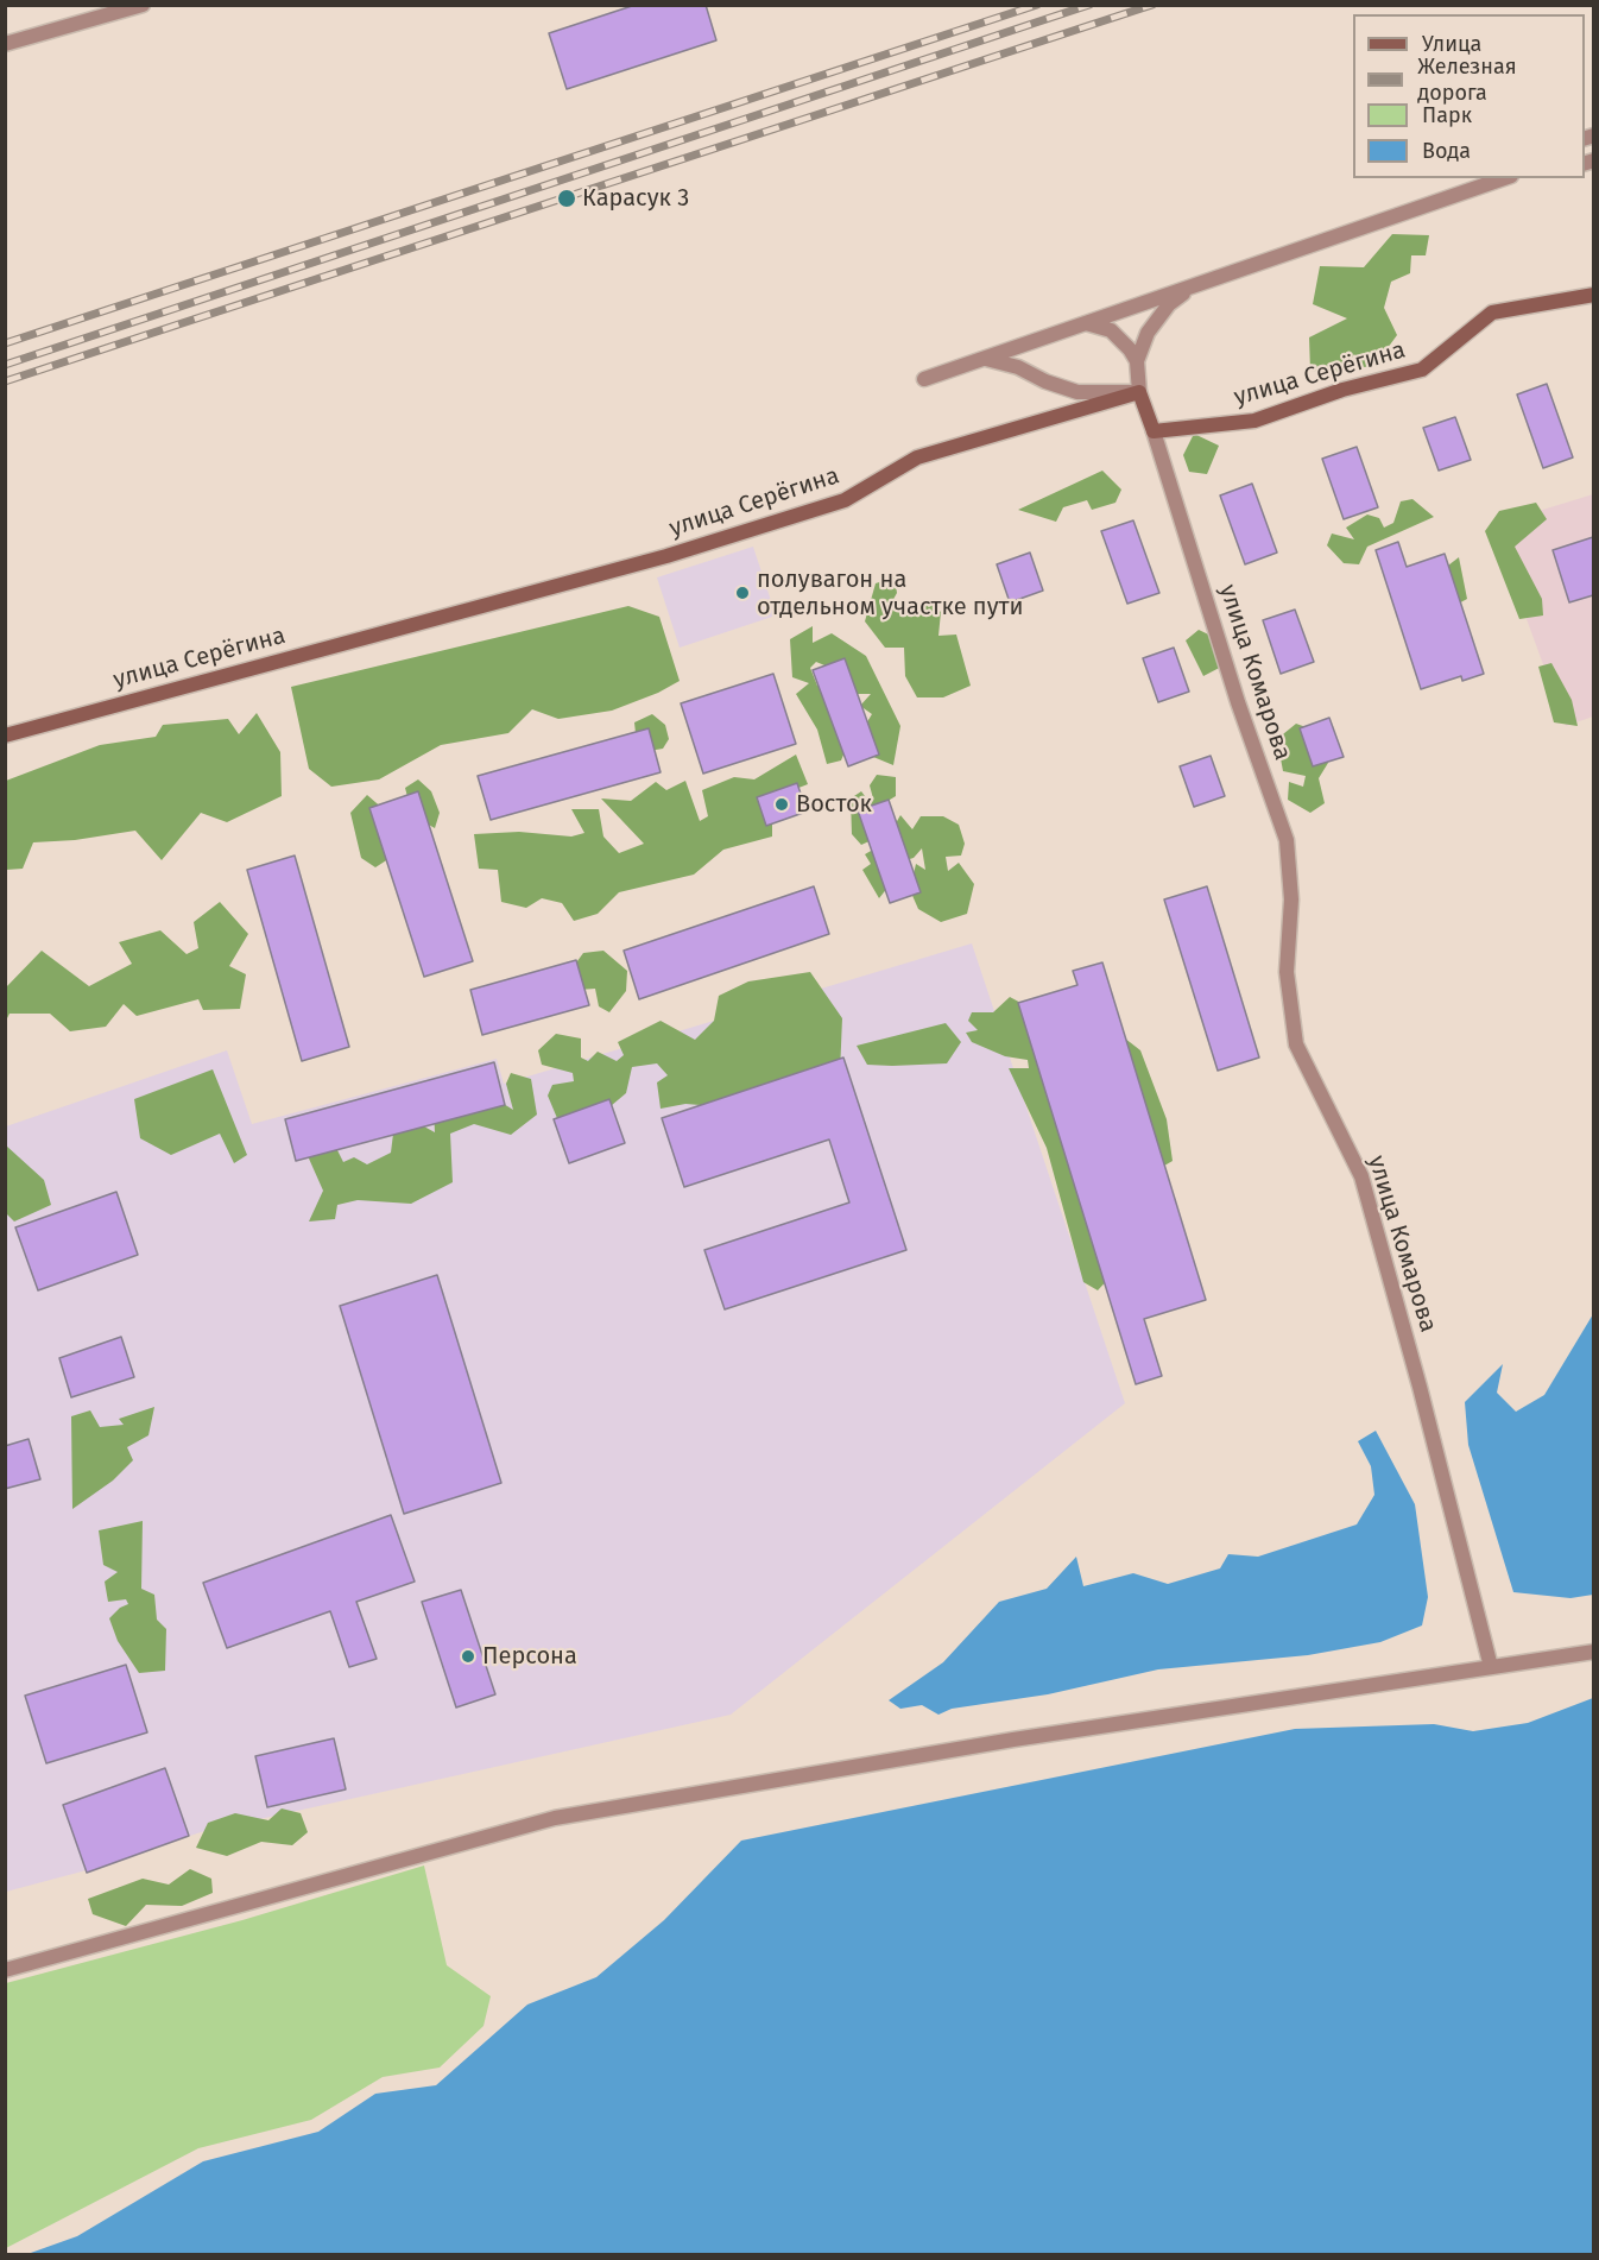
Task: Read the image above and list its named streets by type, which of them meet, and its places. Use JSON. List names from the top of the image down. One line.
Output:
{"streets":{"street":["улица Серёгина","улица Комарова"]},"crossings":[["улица Серёгина","улица Комарова"]],"places":["Карасук 3","полувагон на отдельном участке пути","Восток","Персона"],"legend":["Улица","Железная дорога","Парк","Вода"]}
